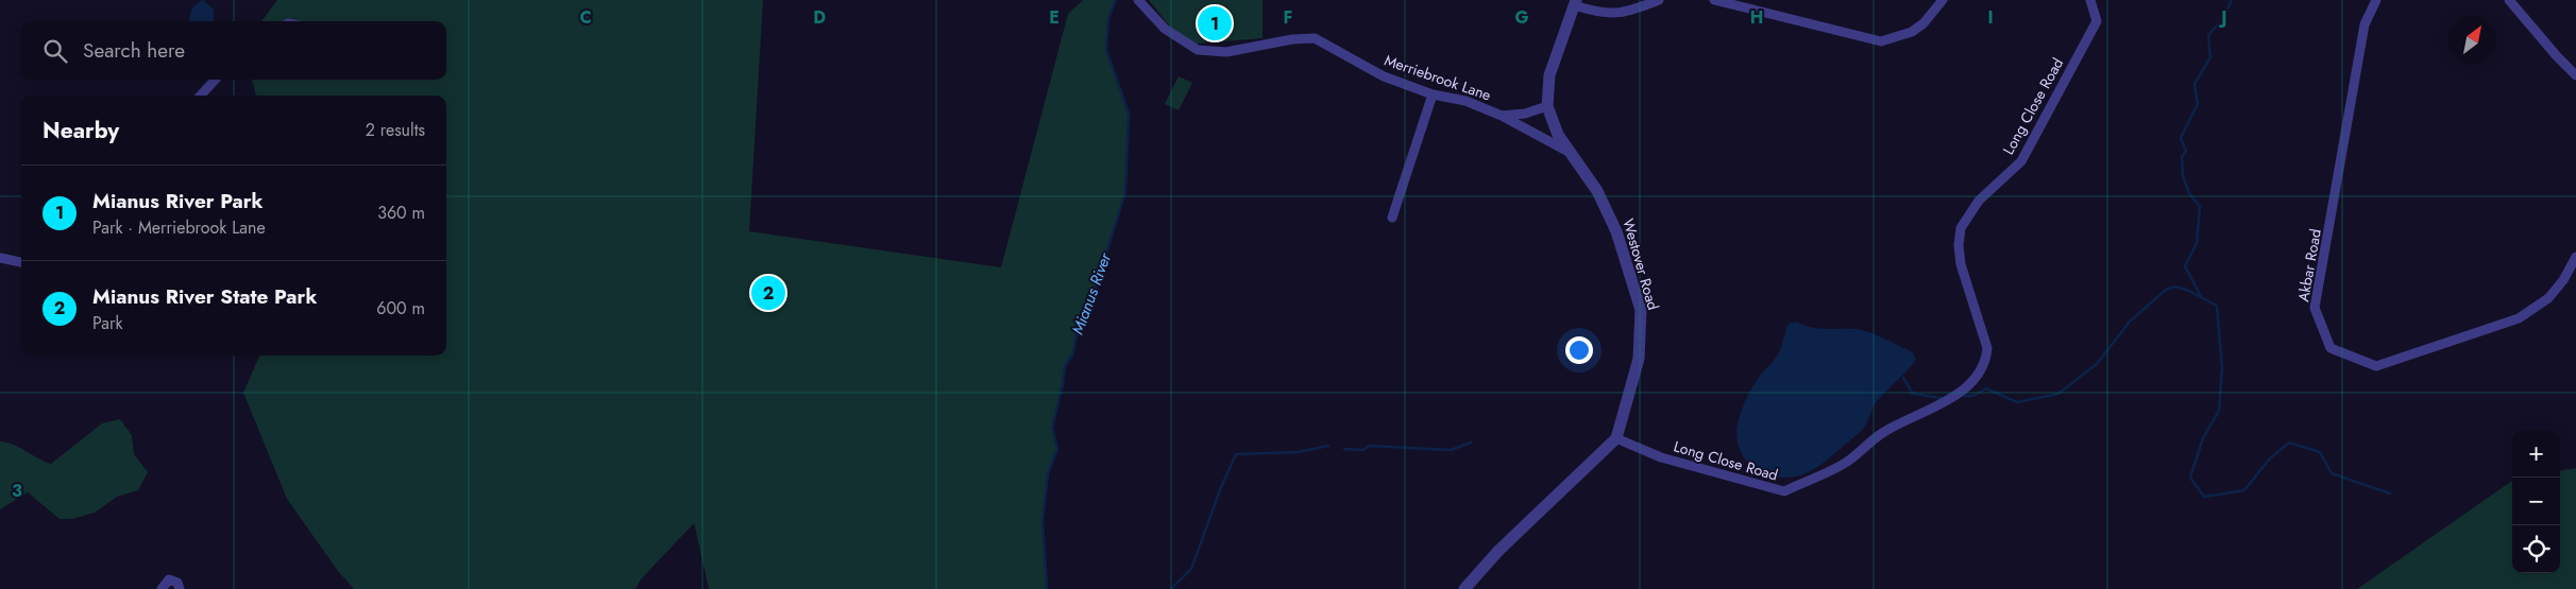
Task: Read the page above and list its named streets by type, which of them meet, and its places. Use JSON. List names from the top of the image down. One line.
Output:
{"streets":{"street":["Merriebrook Lane","Long Close Road","Westover Road","Akbar Road"]},"crossings":[["Merriebrook Lane","Westover Road"],["Long Close Road","Westover Road"]],"water":["Mianus River"],"north":"top right","page":{"pins":["1","2"],"search":"Search here","heading":["Nearby","2 results"],"list":[{"mark":"1","name":"Mianus River Park","note":"Park · Merriebrook Lane","value":"360 m"},{"mark":"2","name":"Mianus River State Park","note":"Park","value":"600 m"}],"map_buttons":["+","−"]},"grid":{"columns":["C","D","E","F","G","H","I","J"],"rows":["3"]}}
